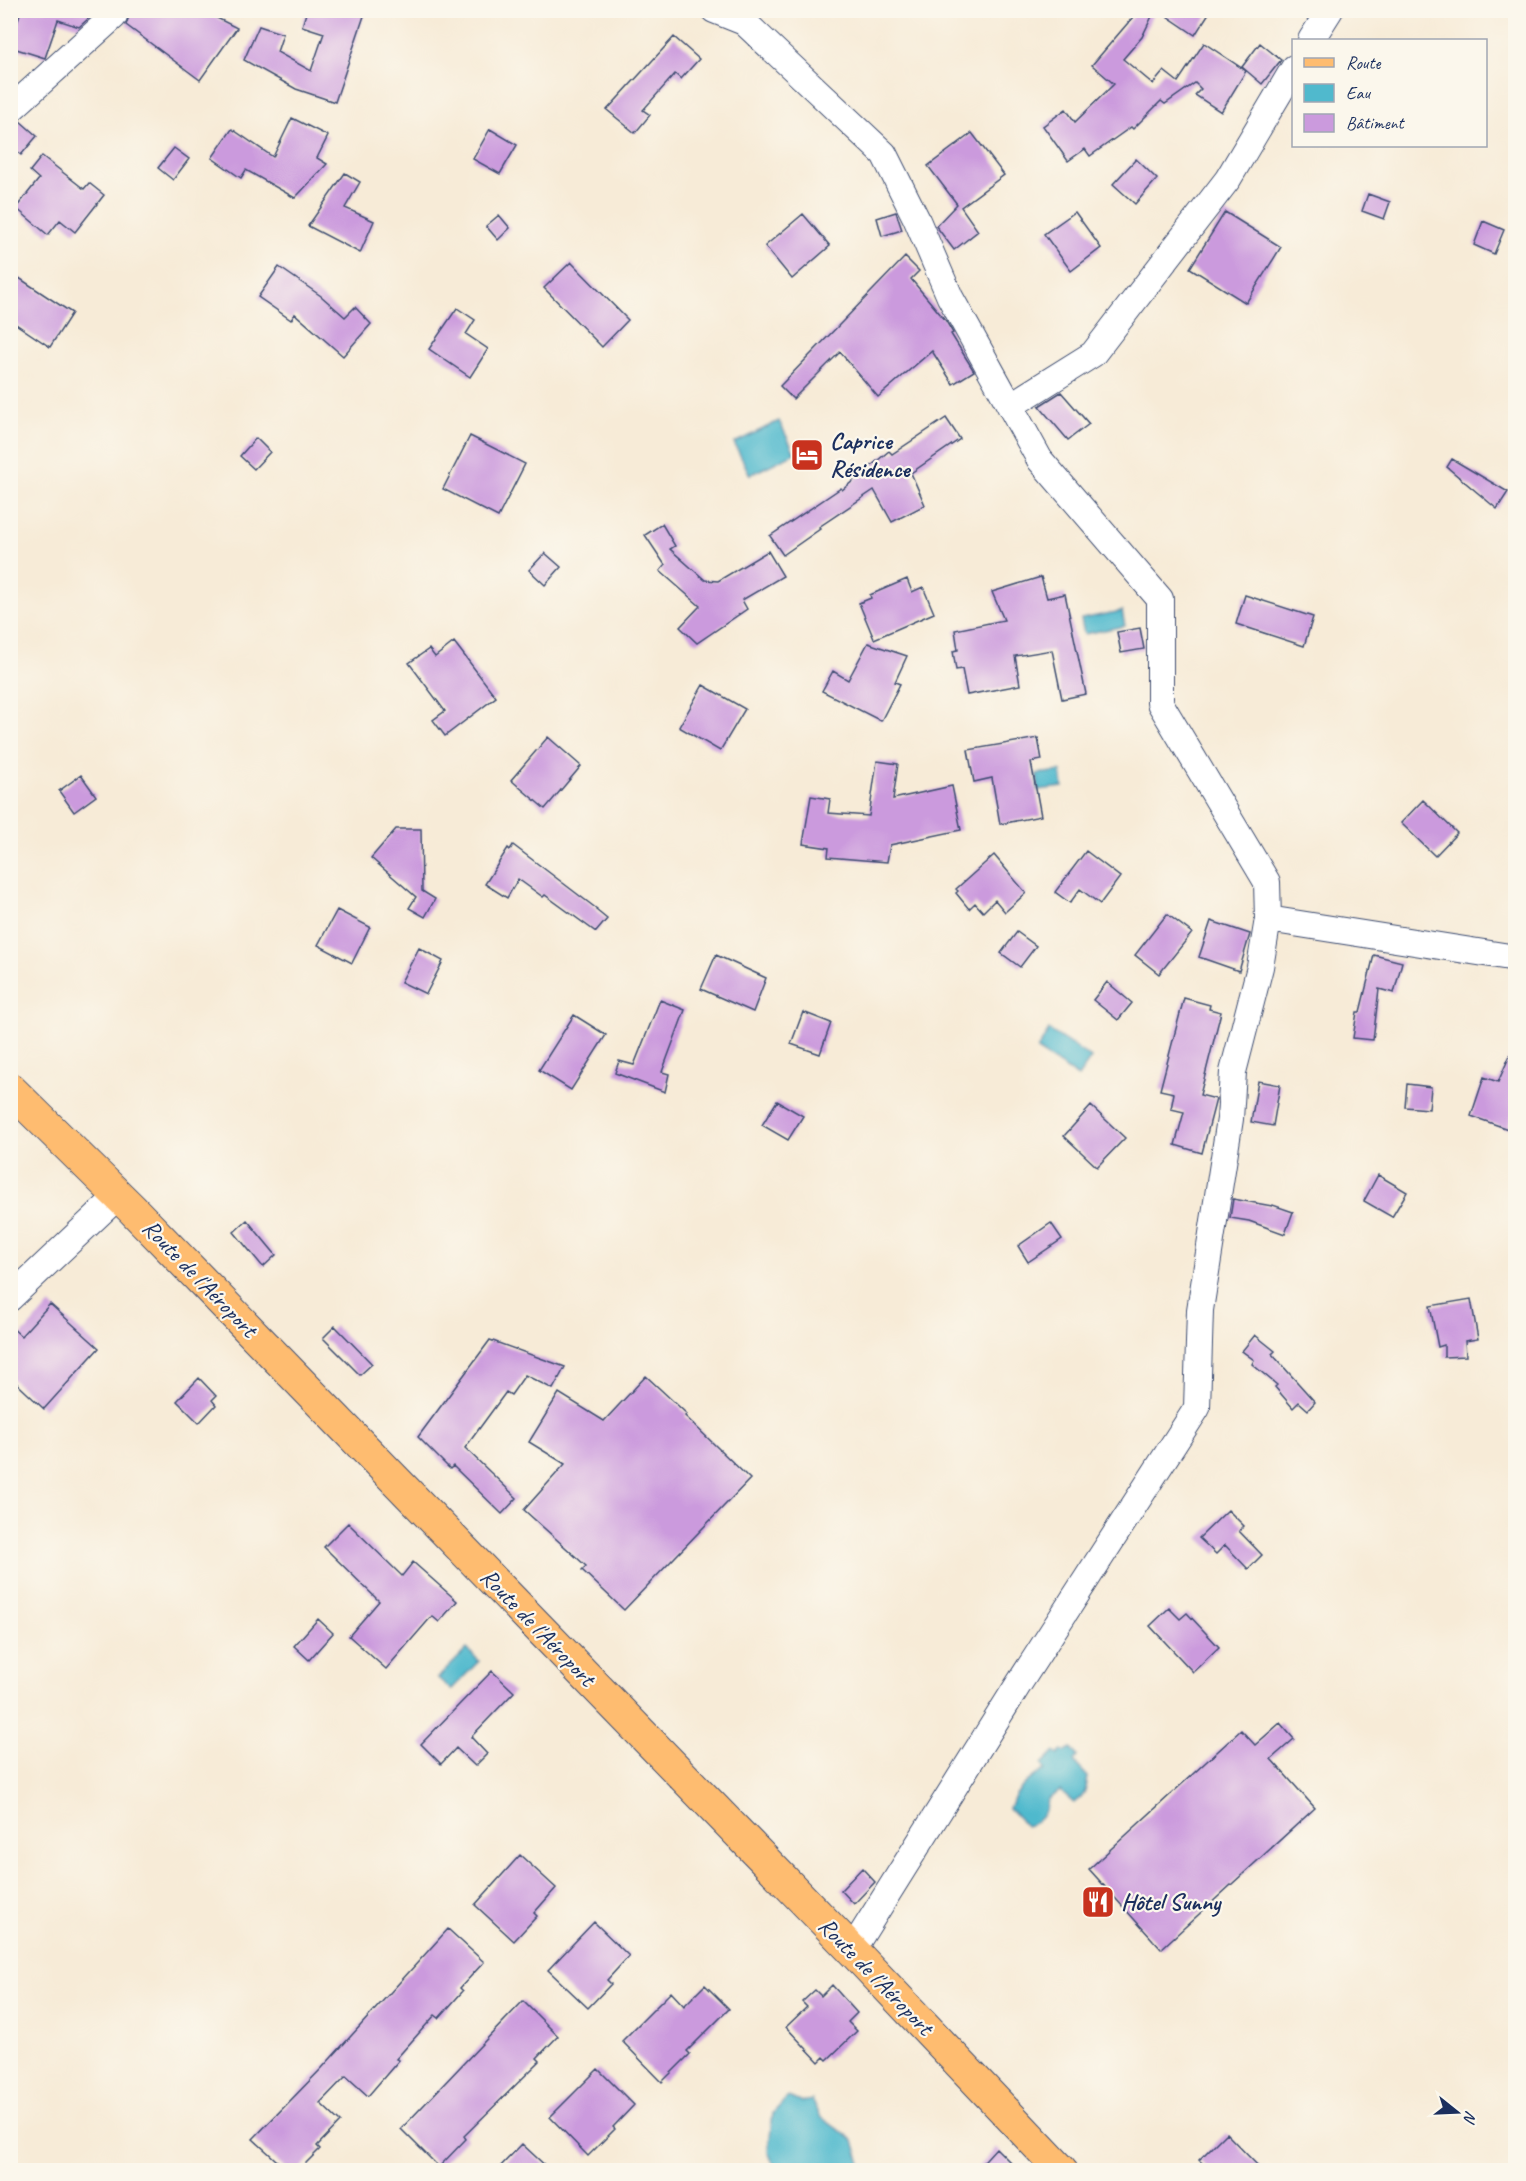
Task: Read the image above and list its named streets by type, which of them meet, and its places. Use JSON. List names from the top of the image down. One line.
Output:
{"streets":{"main road":["Route de l'Aéroport"]},"places":{"hotel":["Caprice Résidence"],"restaurant":["Hôtel Sunny"]},"legend":["Route","Eau","Bâtiment"],"north":"right"}
